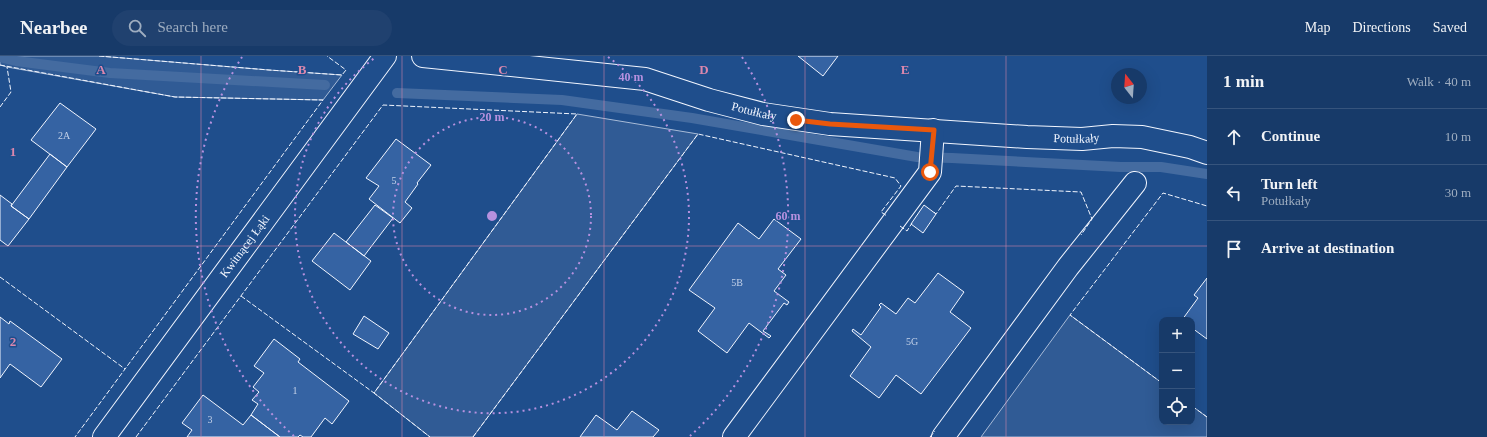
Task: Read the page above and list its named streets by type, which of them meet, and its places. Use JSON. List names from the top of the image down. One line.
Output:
{"streets":{"street":["Potułkały","Kwitnącej Łąki"]},"house_numbers":["2A","5","5B","5G","1","3"],"north":"top","page":{"header":"Nearbee","search":"Search here","nav":["Map","Directions","Saved"],"heading":["1 min","Walk · 40 m"],"list":[["Continue","10 m"],["Turn left","Potułkały","30 m"],"Arrive at destination"],"map_buttons":["+","−"]},"grid":{"columns":["A","B","C","D","E"],"rows":["1","2"]},"rings":["40 m","20 m","60 m"]}
